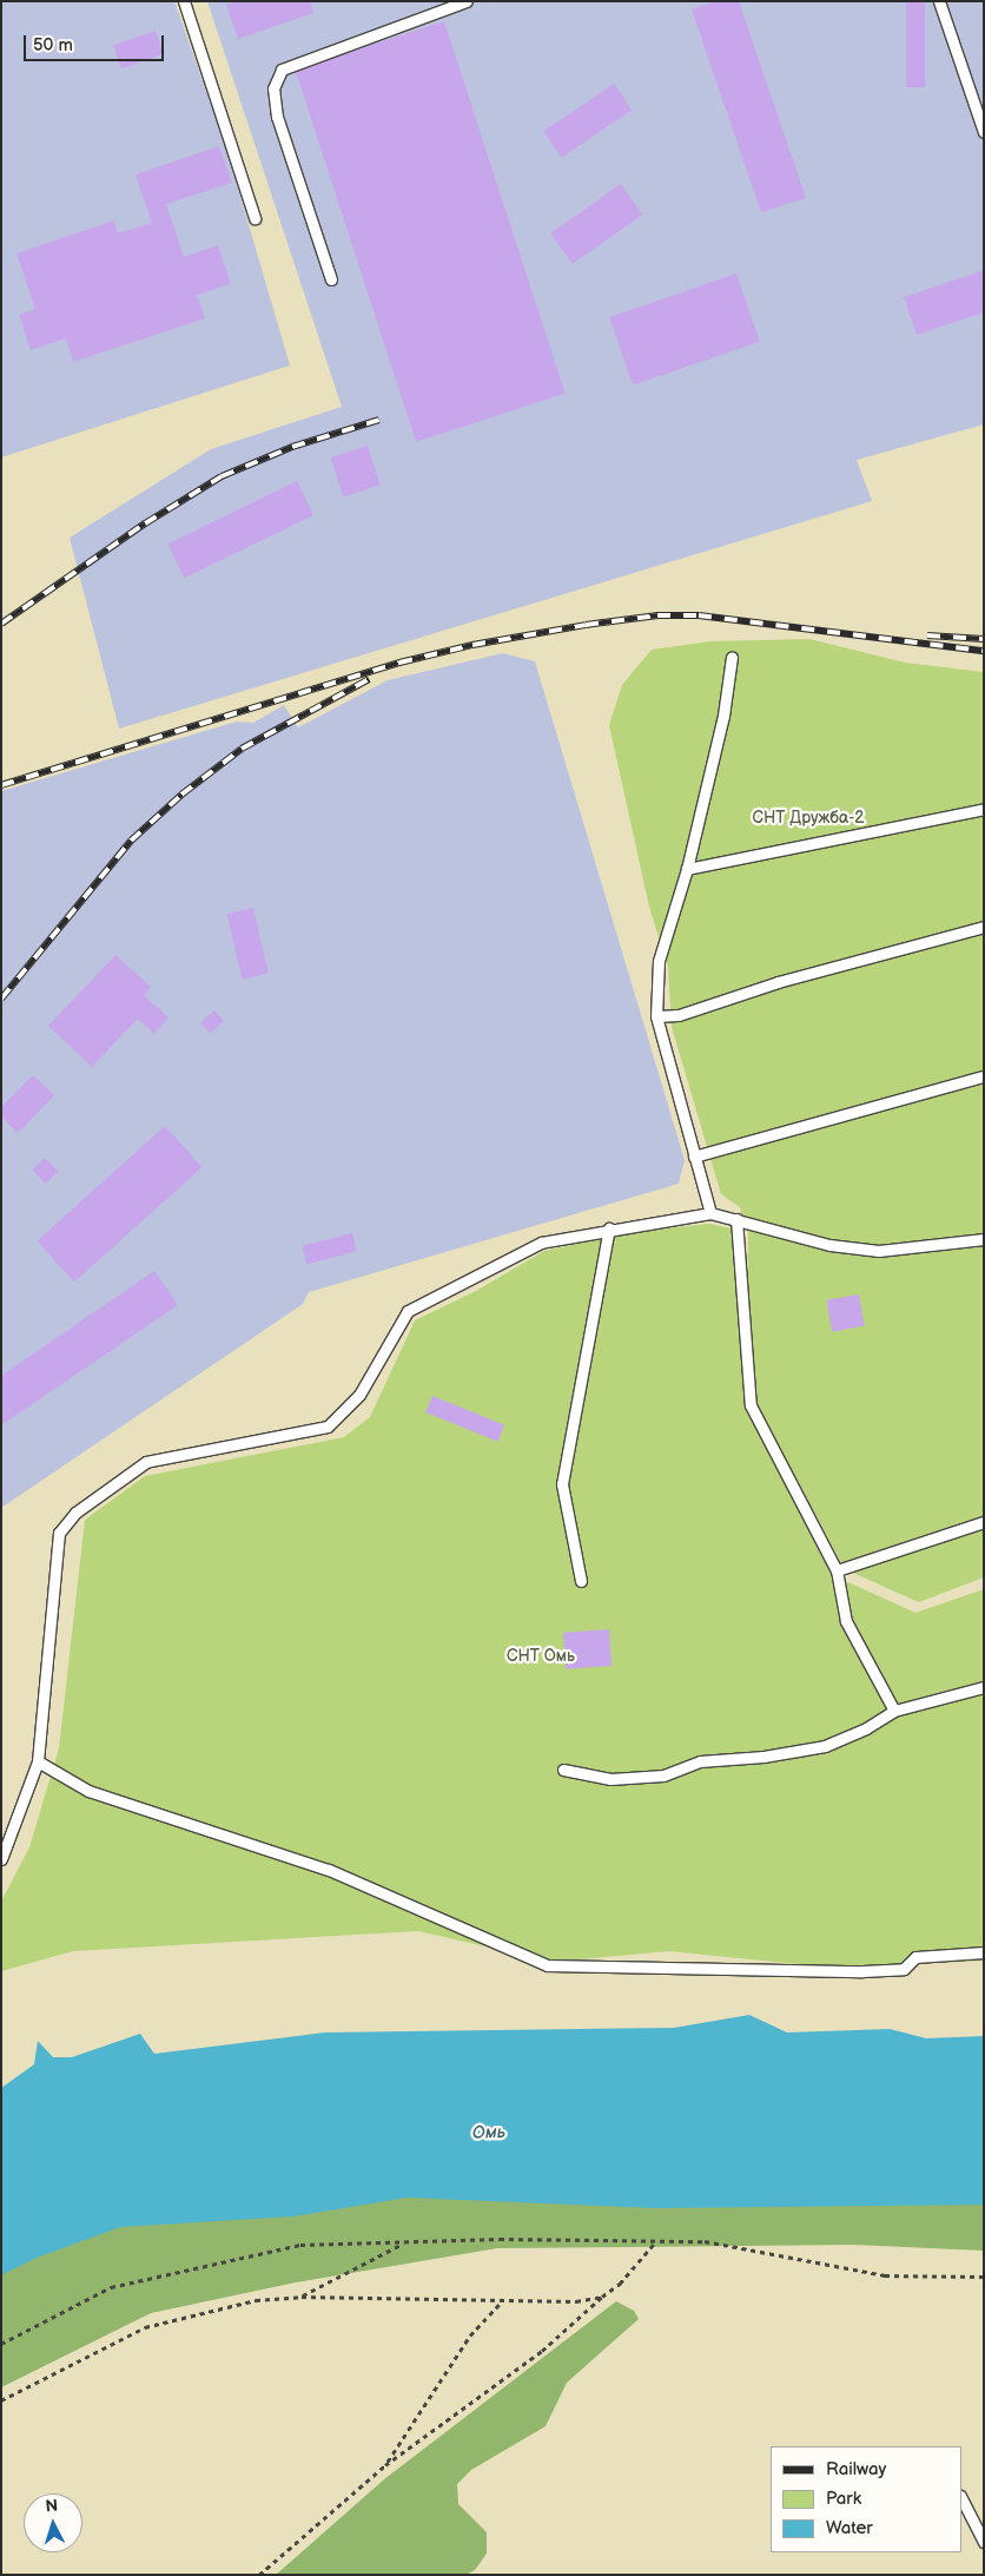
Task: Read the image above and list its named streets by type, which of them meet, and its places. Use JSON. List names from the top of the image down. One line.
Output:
{"water":["Омь"],"parks":["СНТ Дружба-2","СНТ Омь"],"legend":["Railway","Park","Water"],"scale_bar":"50 m","north":"top"}
